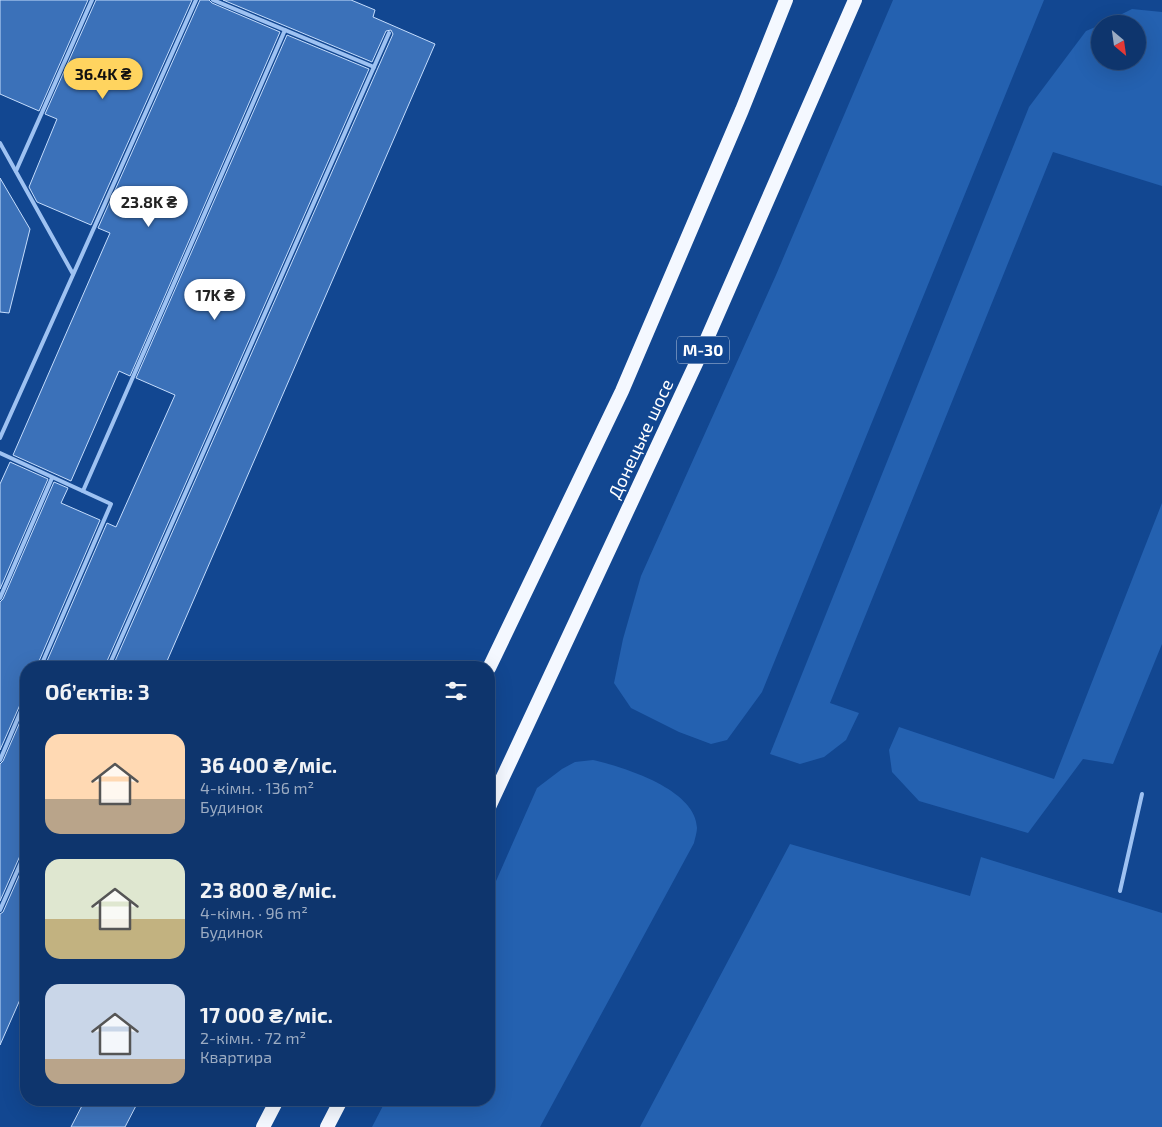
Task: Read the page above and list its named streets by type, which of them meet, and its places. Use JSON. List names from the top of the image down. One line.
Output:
{"streets":{"highway":["М-30","Донецьке шосе"]},"north":"bottom right","page":{"price":["36.4K ₴","23.8K ₴","17K ₴"],"heading":"Об’єктів: 3","list":[{"name":"36 400 ₴/міс.","note":"4-кімн. · 136 m² · Будинок"},{"name":"23 800 ₴/міс.","note":"4-кімн. · 96 m² · Будинок"},{"name":"17 000 ₴/міс.","note":"2-кімн. · 72 m² · Квартира"}]}}
